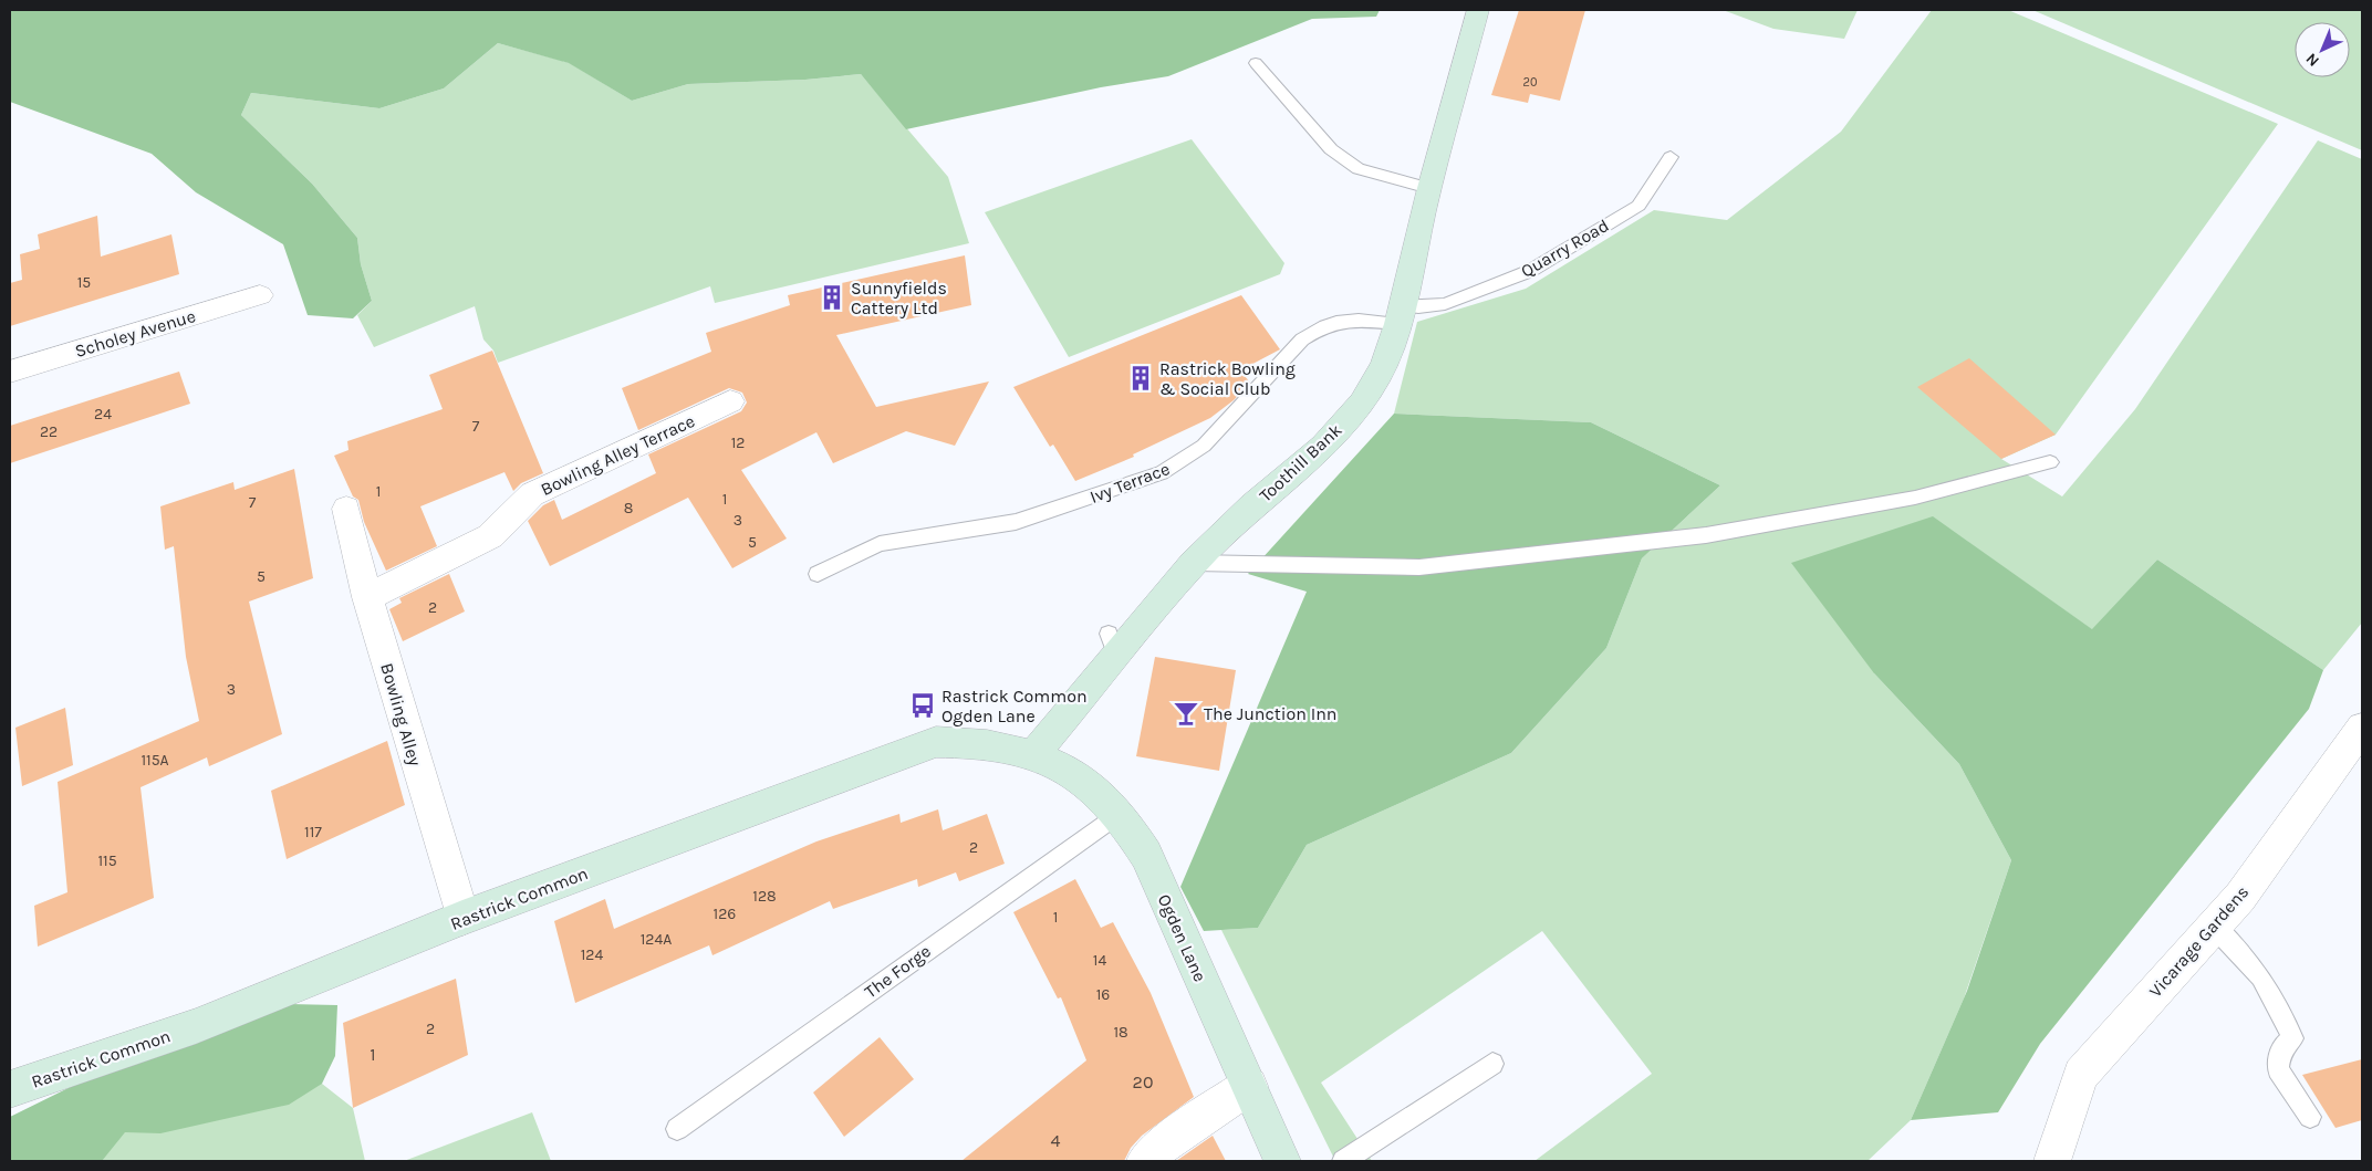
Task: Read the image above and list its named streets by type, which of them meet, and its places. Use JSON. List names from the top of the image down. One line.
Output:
{"streets":{"street":["Scholey Avenue","Bowling Alley Terrace","Toothill Bank","Bowling Alley","Rastrick Common","Ogden Lane","Vicarage Gardens"],"lane":["Quarry Road","Ivy Terrace","The Forge"]},"crossings":[["Quarry Road","Toothill Bank"],["Quarry Road","Ivy Terrace"],["Bowling Alley Terrace","Bowling Alley"],["Toothill Bank","Ivy Terrace"],["Toothill Bank","Rastrick Common"],["Toothill Bank","Ogden Lane"],["Bowling Alley","Rastrick Common"],["Rastrick Common","Ogden Lane"],["Ogden Lane","The Forge"]],"places":{"building":["Sunnyfields Cattery Ltd","Rastrick Bowling & Social Club"],"bus stop":["Rastrick Common Ogden Lane"],"bar":["The Junction Inn"]},"house_numbers":["20","15","24","7","22","12","1","1","7","8","3","5","5","2","3","115A","117","2","115","128","126","1","124A","124","14","16","2","18","1","20","4"],"north":"bottom left"}
